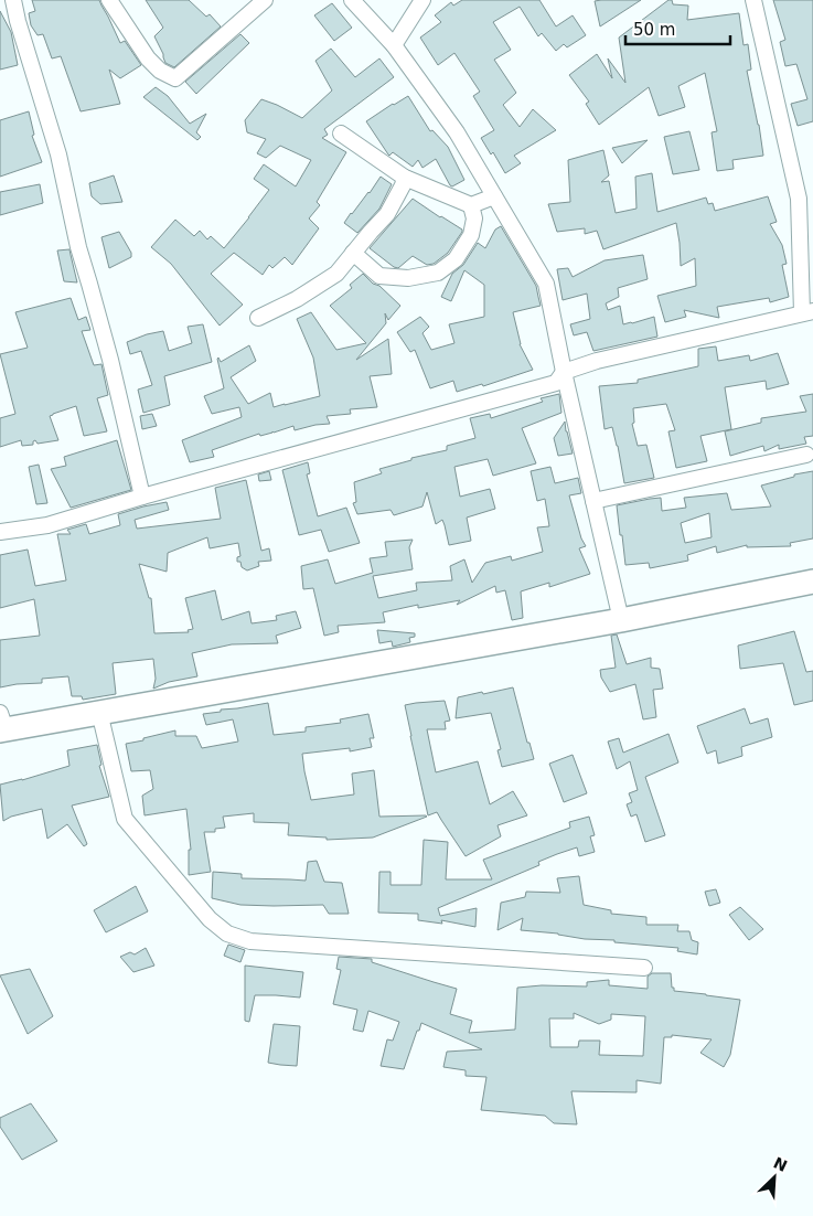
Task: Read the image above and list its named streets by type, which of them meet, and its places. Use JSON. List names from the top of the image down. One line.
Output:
{"scale_bar":"50 m","north":"top right"}
